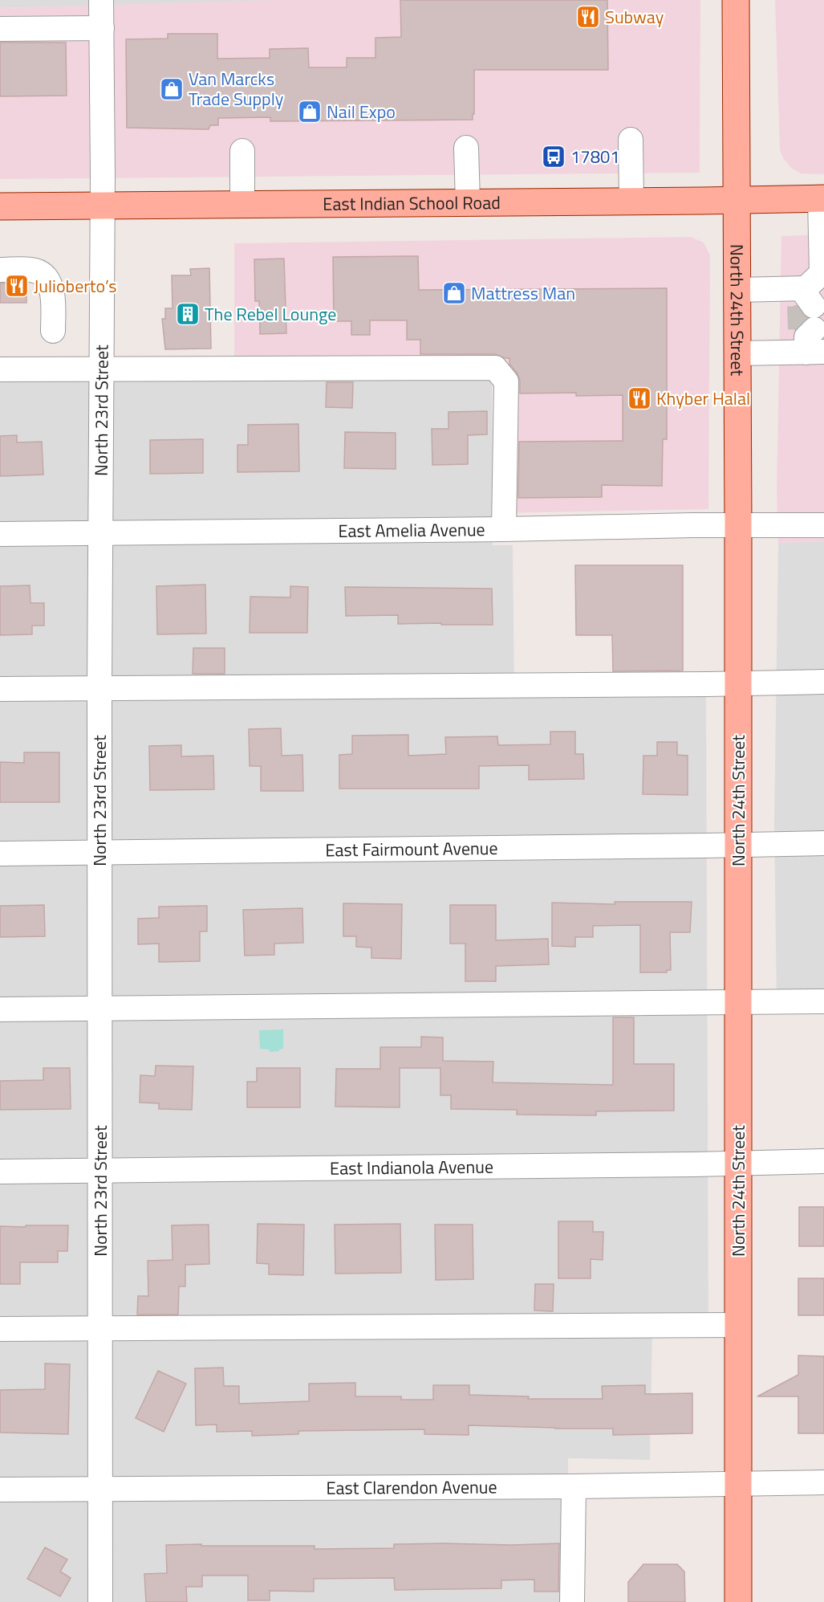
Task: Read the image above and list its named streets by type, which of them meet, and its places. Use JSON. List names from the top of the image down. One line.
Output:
{"streets":{"main road":["East Indian School Road","North 24th Street"],"street":["North 23rd Street","East Amelia Avenue","East Fairmount Avenue","East Indianola Avenue","East Clarendon Avenue"]},"crossings":[["East Indian School Road","North 24th Street"],["East Indian School Road","North 23rd Street"],["North 24th Street","East Amelia Avenue"],["North 24th Street","East Fairmount Avenue"],["North 24th Street","East Indianola Avenue"],["North 24th Street","East Clarendon Avenue"],["North 23rd Street","East Amelia Avenue"],["North 23rd Street","East Fairmount Avenue"],["North 23rd Street","East Indianola Avenue"],["North 23rd Street","East Clarendon Avenue"]],"places":{"restaurant":["Subway","Julioberto’s","Khyber Halal"],"shop":["Van Marcks Trade Supply","Nail Expo","Mattress Man"],"bus stop":["17801"],"building":["The Rebel Lounge"]}}
